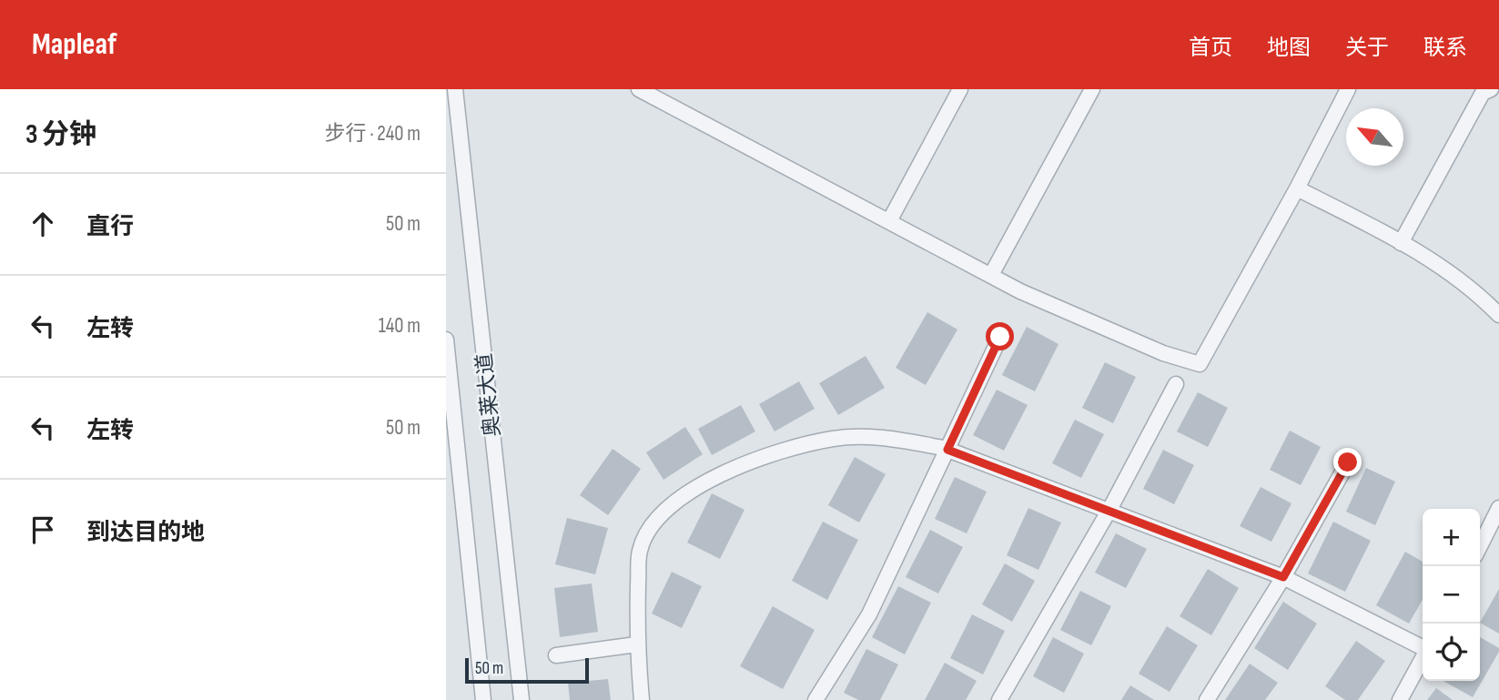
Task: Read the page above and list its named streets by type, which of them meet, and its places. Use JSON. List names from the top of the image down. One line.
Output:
{"streets":{"street":["奥莱大道"]},"scale_bar":"50 m","north":"top left","page":{"header":"Mapleaf","nav":["首页","地图","关于","联系"],"heading":["3 分钟","步行 · 240 m"],"list":[["直行","50 m"],["左转","140 m"],["左转","50 m"],"到达目的地"],"map_buttons":["+","−"],"scale":"50 m"}}
